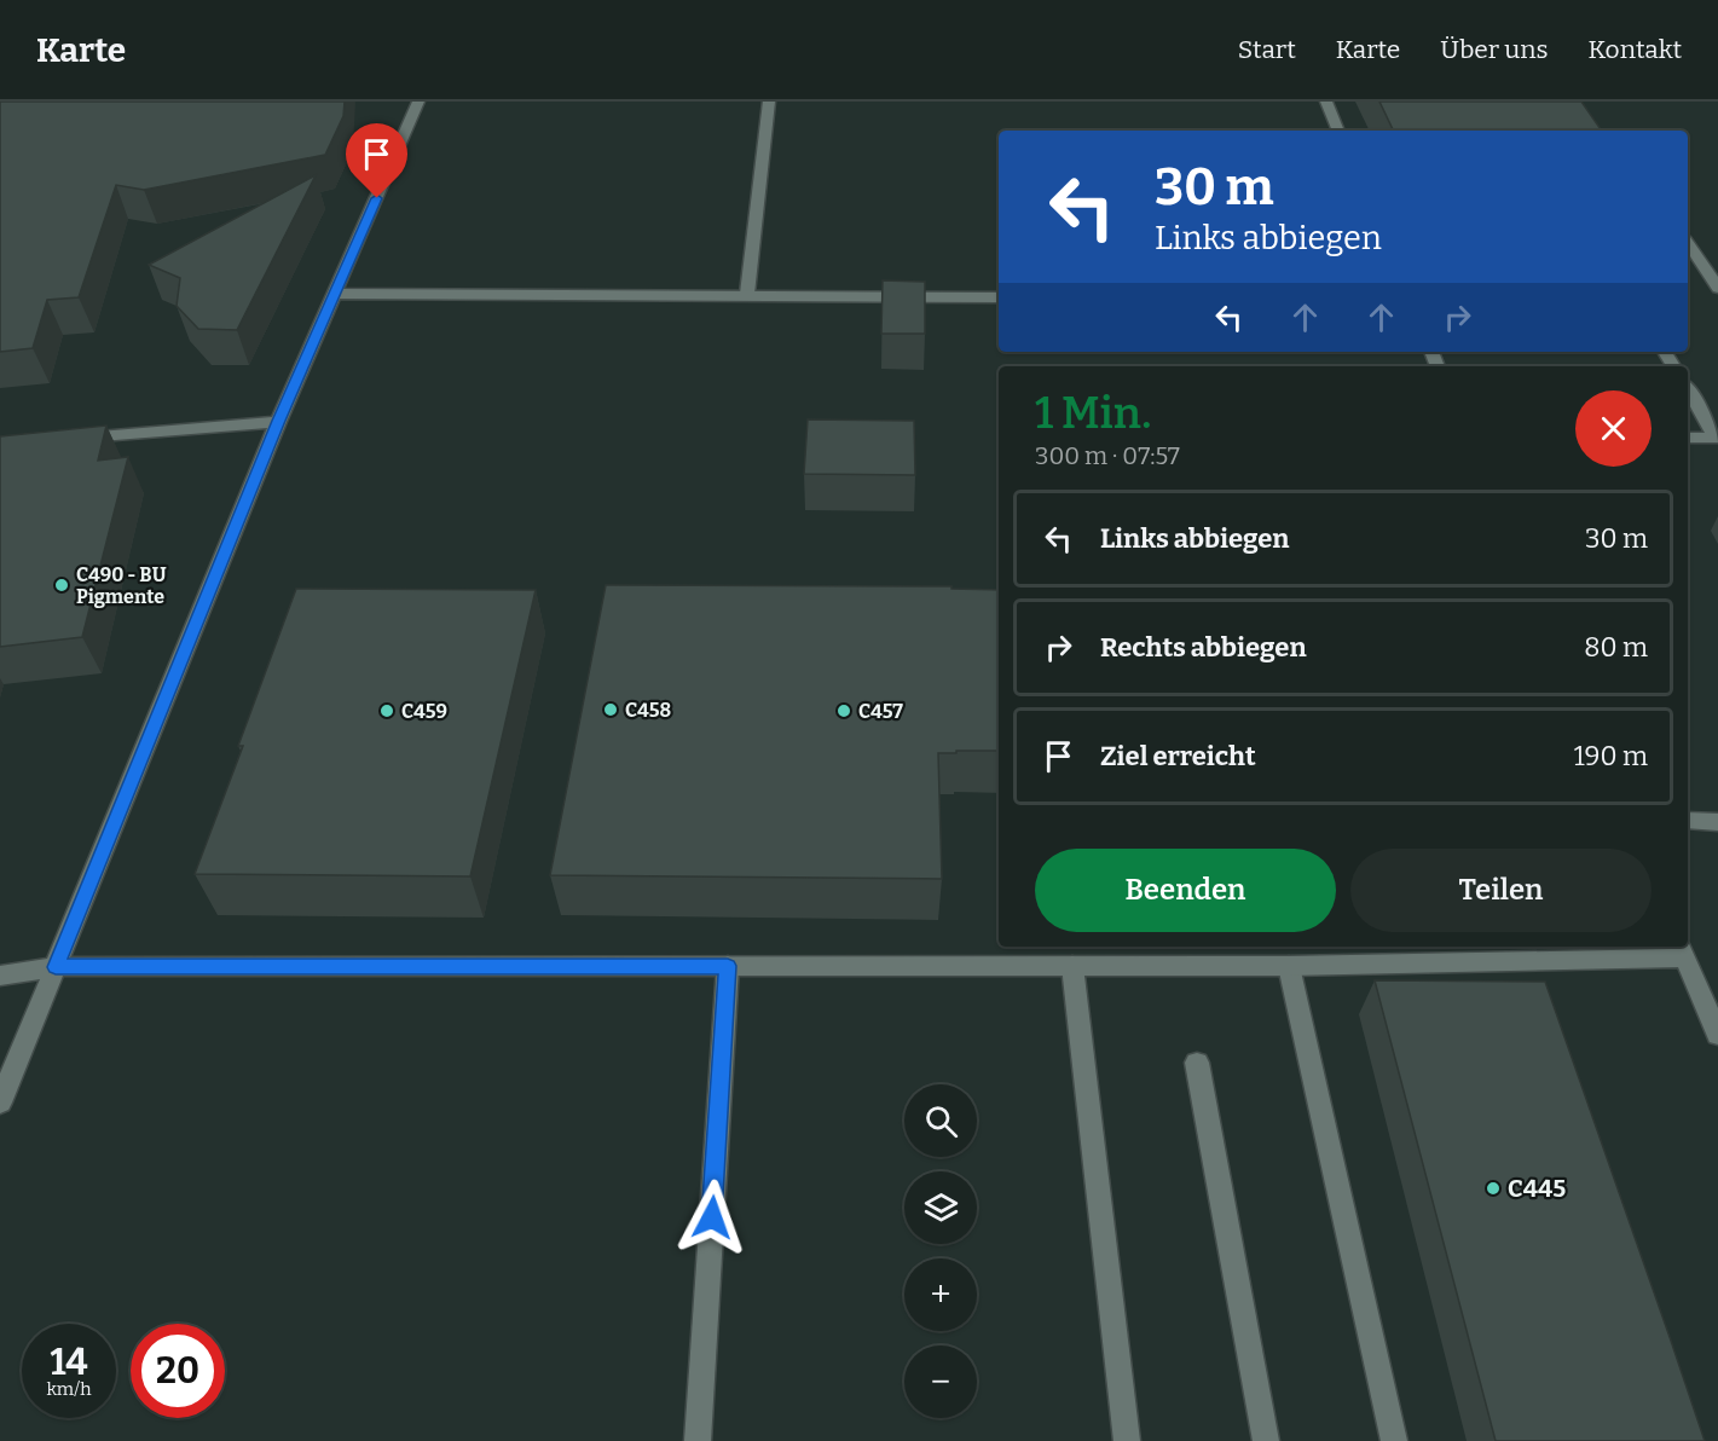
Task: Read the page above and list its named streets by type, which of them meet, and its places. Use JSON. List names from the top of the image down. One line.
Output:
{"places":["C490 - BU Pigmente","C458","C459","C457","C445"],"page":{"header":"Karte","nav":["Start","Karte","Über uns","Kontakt"],"turn":["30 m","Links abbiegen"],"heading":["1 Min.","300 m · 07:57"],"list":[{"name":"Links abbiegen","value":"30 m"},{"name":"Rechts abbiegen","value":"80 m"},{"name":"Ziel erreicht","value":"190 m"}],"buttons":["Beenden","Teilen"],"map_buttons":["+","−"],"speed":"14 km/h","limit":"20"}}
